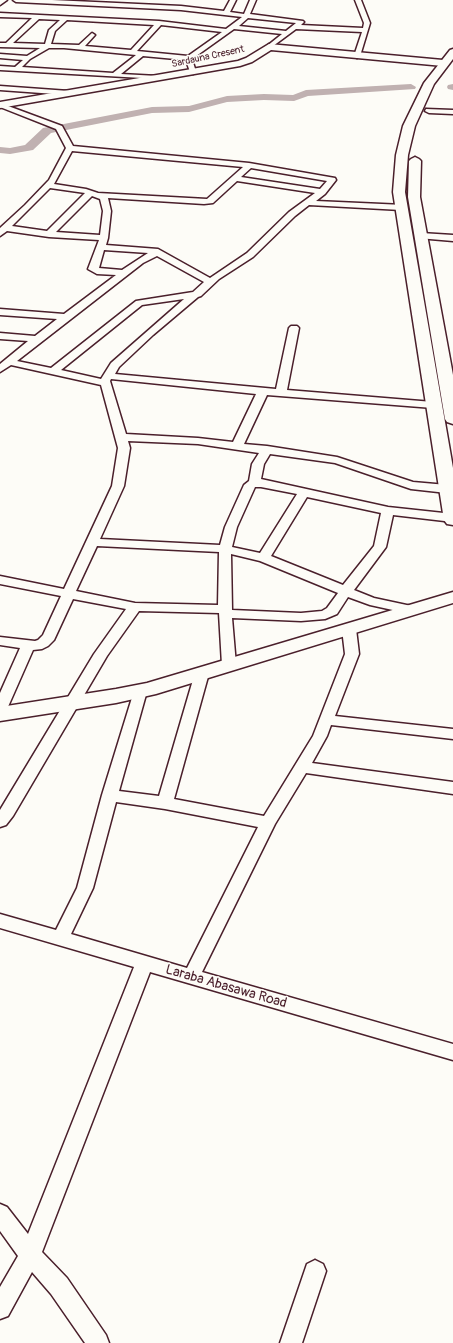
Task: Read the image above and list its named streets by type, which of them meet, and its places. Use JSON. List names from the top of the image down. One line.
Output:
{"streets":{"street":["Sardauna Cresent","Laraba Abasawa Road"]}}
